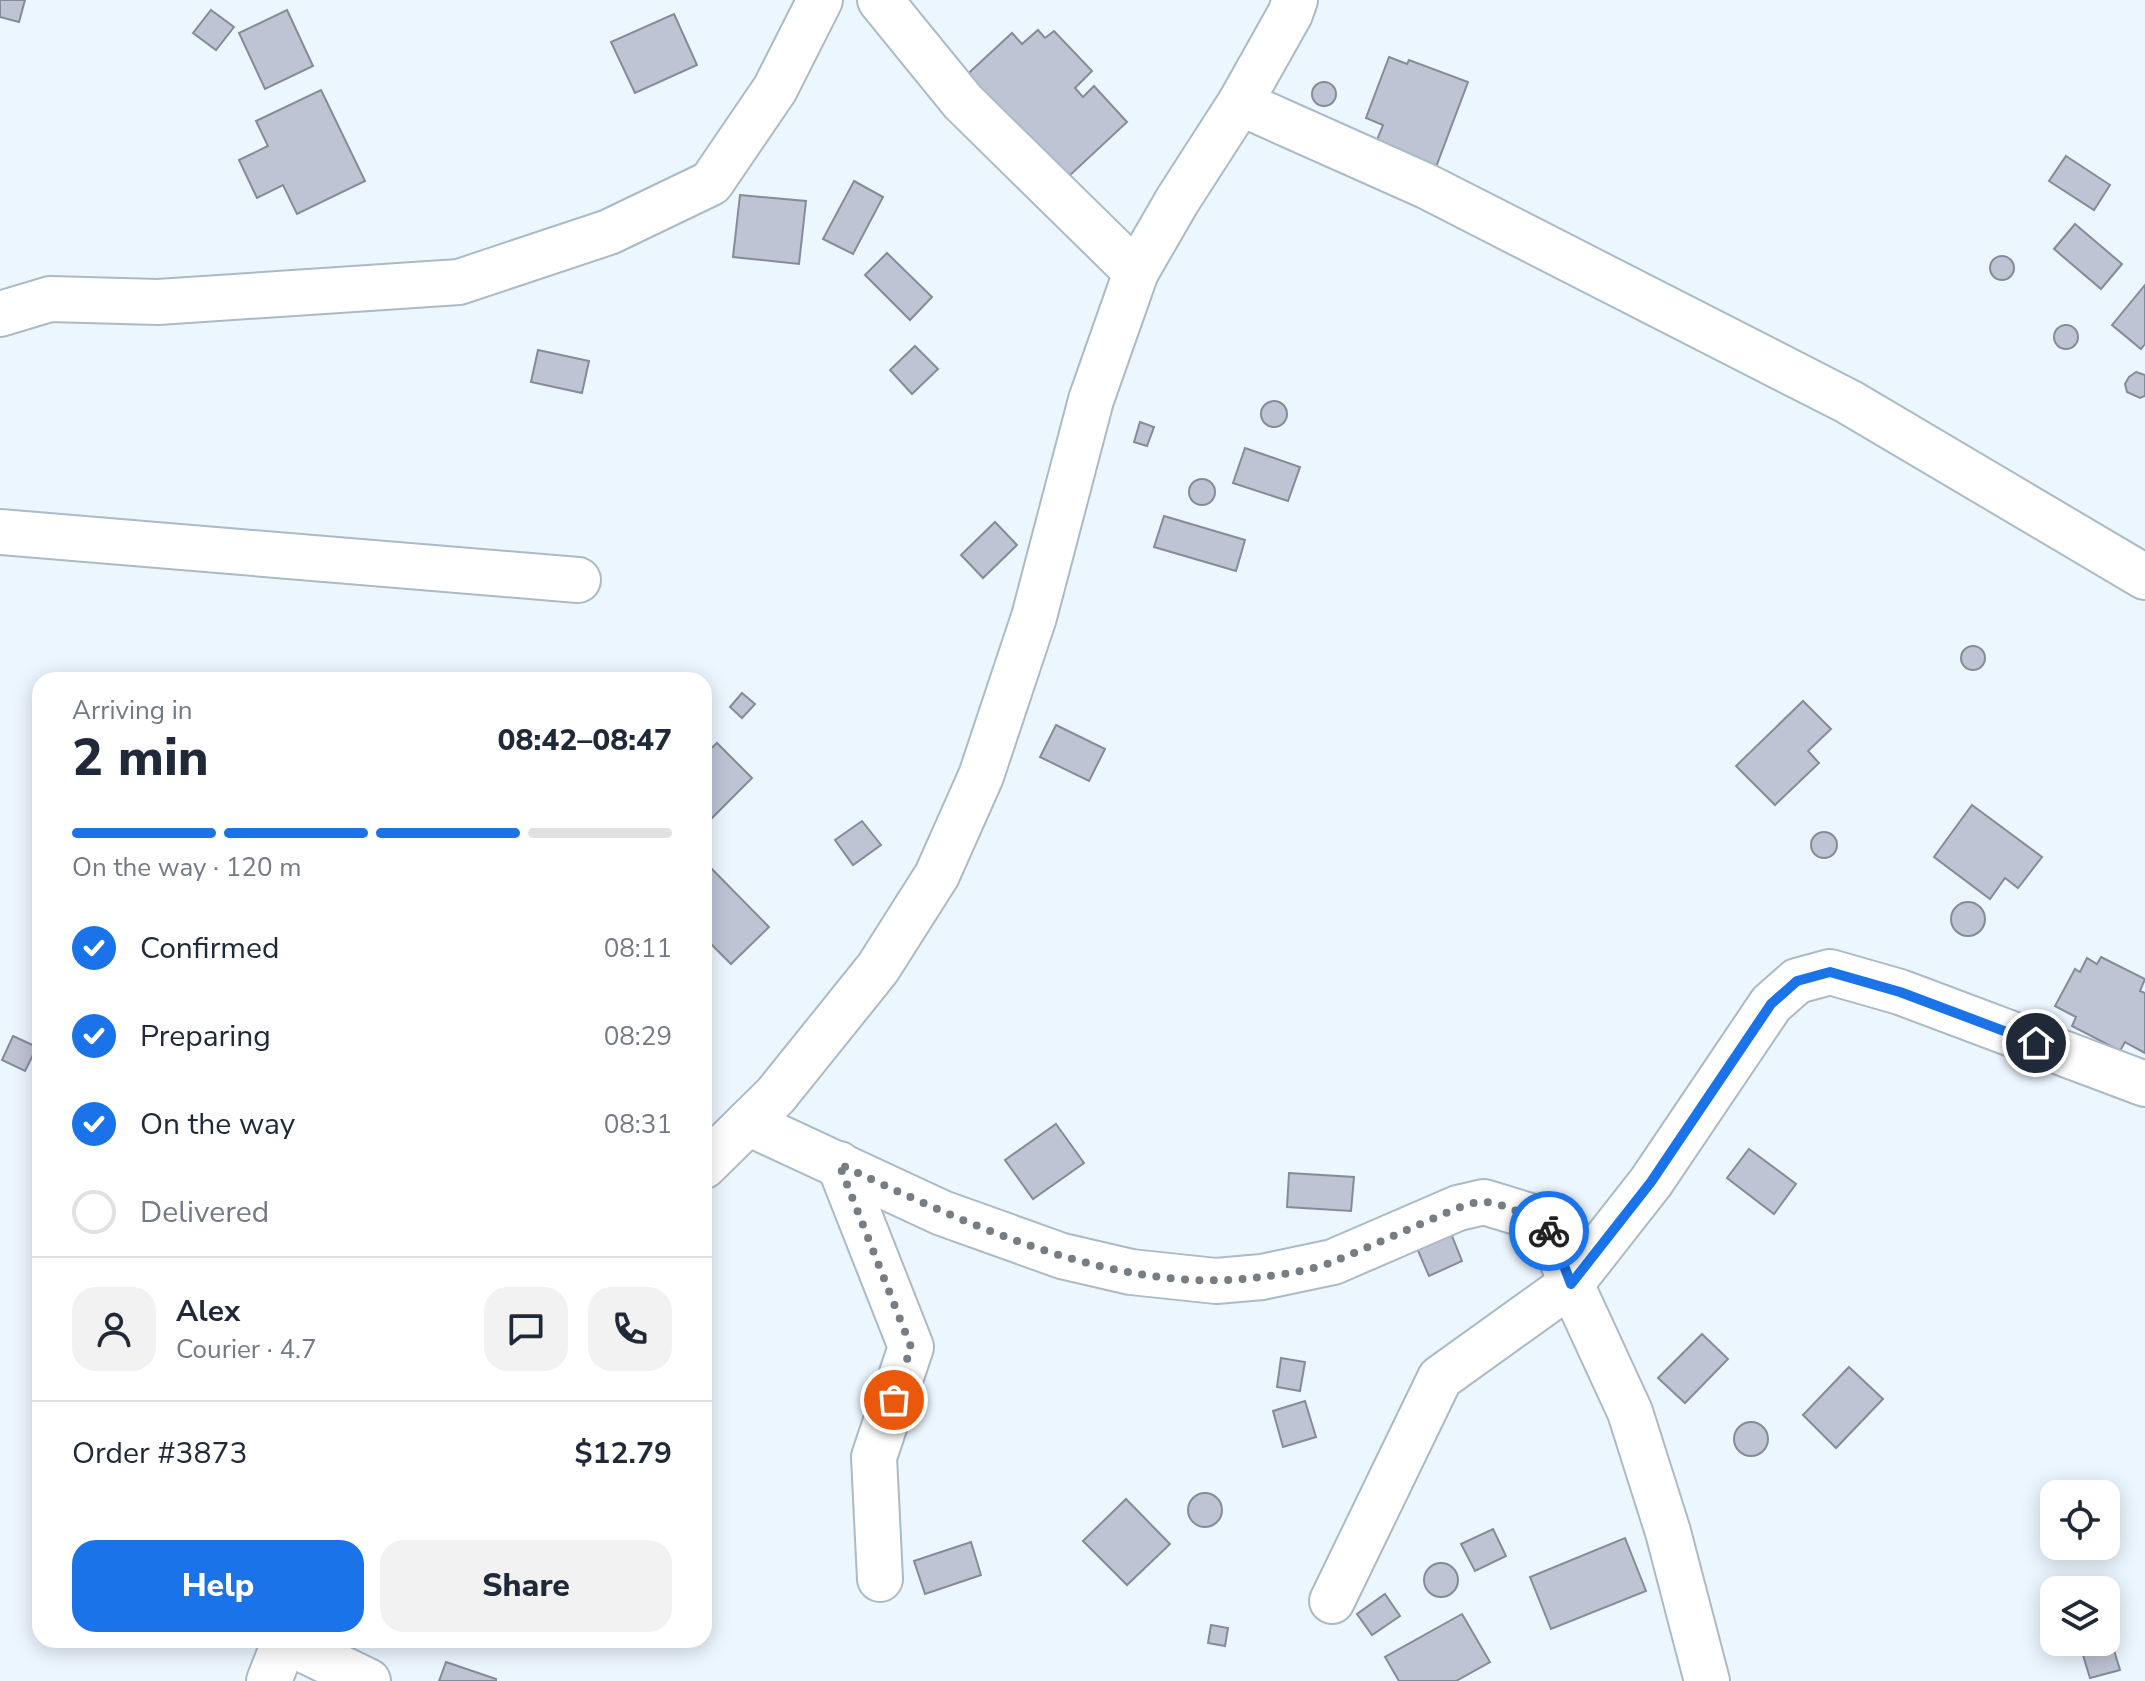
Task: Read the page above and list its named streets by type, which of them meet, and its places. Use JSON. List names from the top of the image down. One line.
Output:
{"page":{"heading":["2 min","Arriving in","08:42–08:47"],"panel":["Alex","Courier · 4.7","Order #3873","$12.79"],"bar":"On the way · 120 m","list":[["Confirmed","08:11"],["Preparing","08:29"],["On the way","08:31"],"Delivered"],"buttons":["Help","Share"]}}
